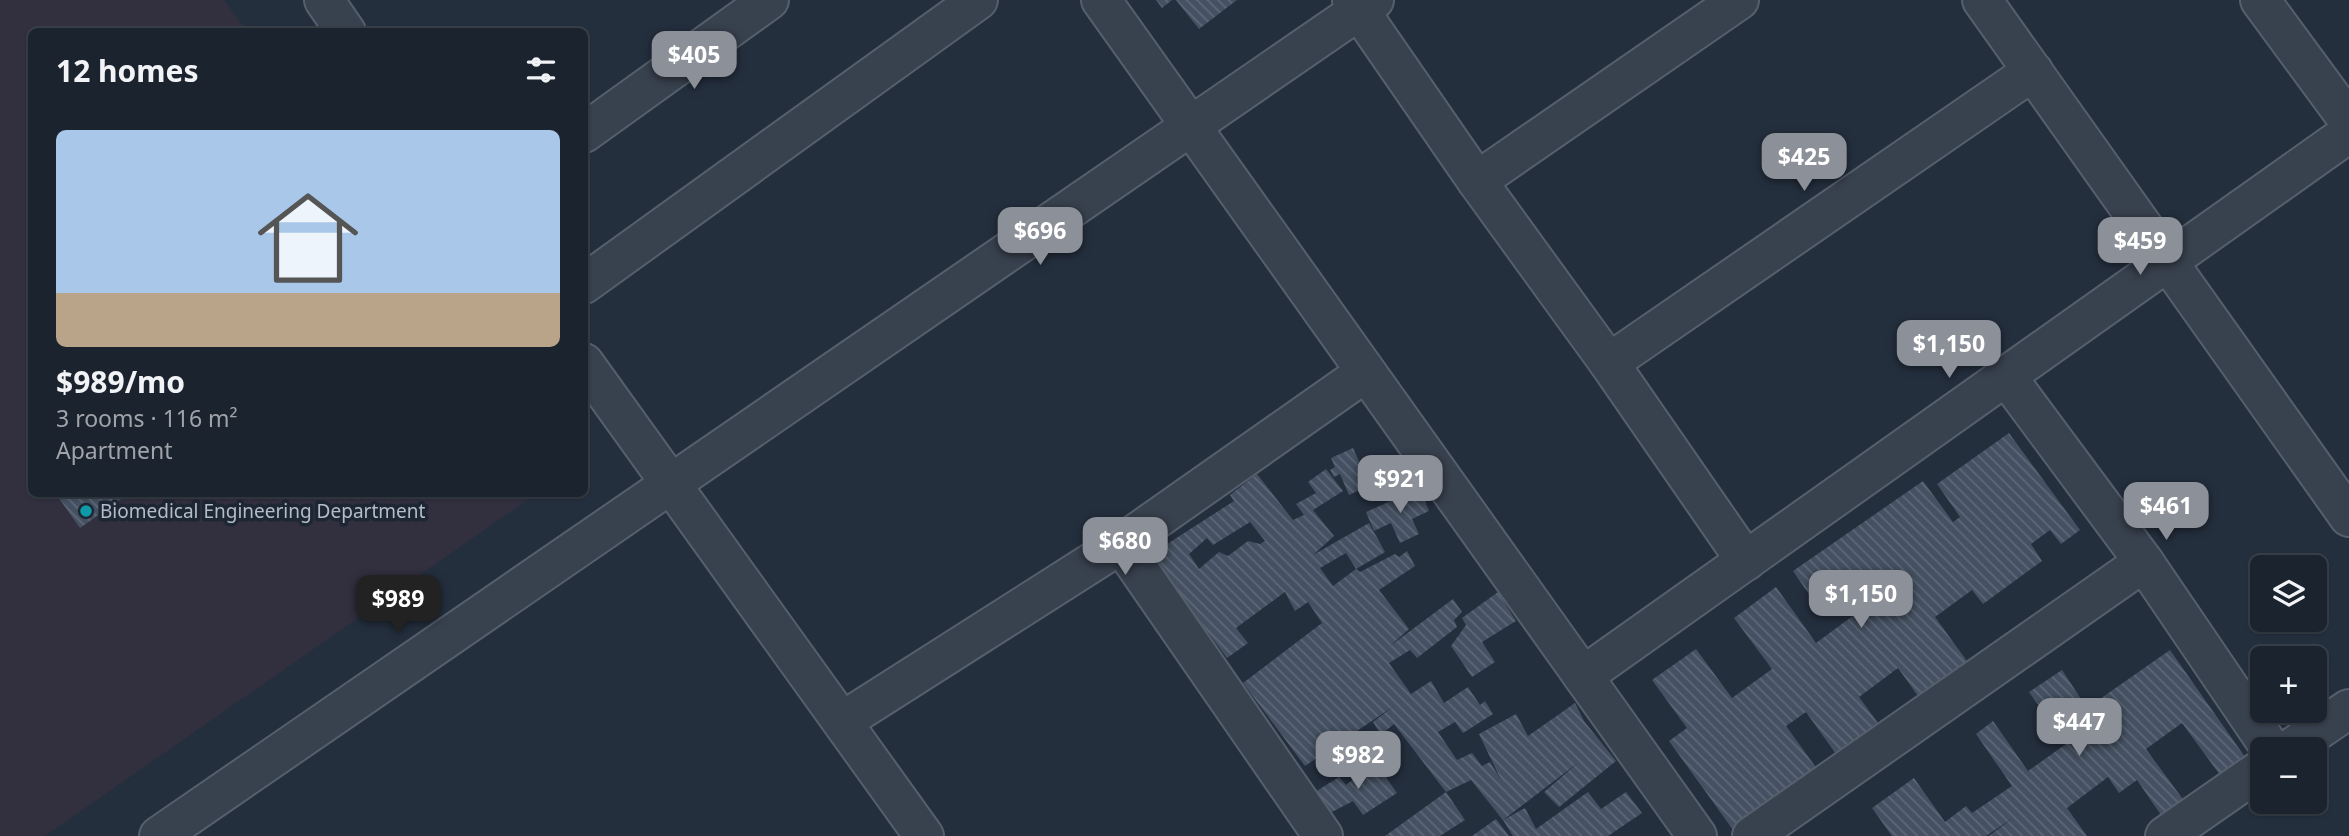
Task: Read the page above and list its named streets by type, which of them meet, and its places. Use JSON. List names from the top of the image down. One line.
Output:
{"places":["Biomedical Engineering Department"],"page":{"heading":"12 homes","price":["$405","$425","$696","$459","$1,150","$921","$461","$680","$1,150","$989","$447","$982"],"list":[{"name":"$989/mo","note":"3 rooms · 116 m² · Apartment"}],"map_buttons":["+","−"]}}
